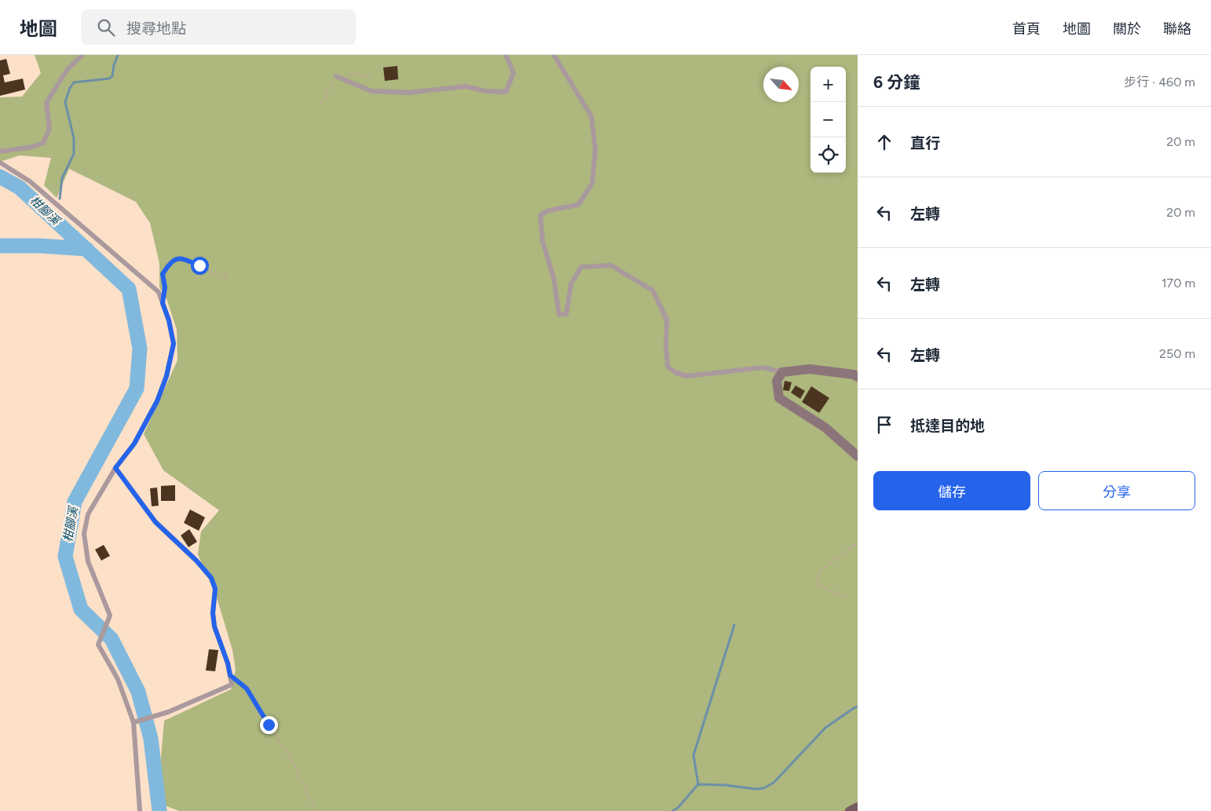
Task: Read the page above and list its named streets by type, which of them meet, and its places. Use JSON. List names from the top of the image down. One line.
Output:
{"water":["柑腳溪"],"north":"bottom right","page":{"header":"地圖","search":"搜尋地點","nav":["首頁","地圖","關於","聯絡"],"heading":["6 分鐘","步行 · 460 m"],"map_buttons":["+","−"],"list":[["直行","20 m"],["左轉","20 m"],["左轉","170 m"],["左轉","250 m"],"抵達目的地"],"buttons":["儲存","分享"]}}
